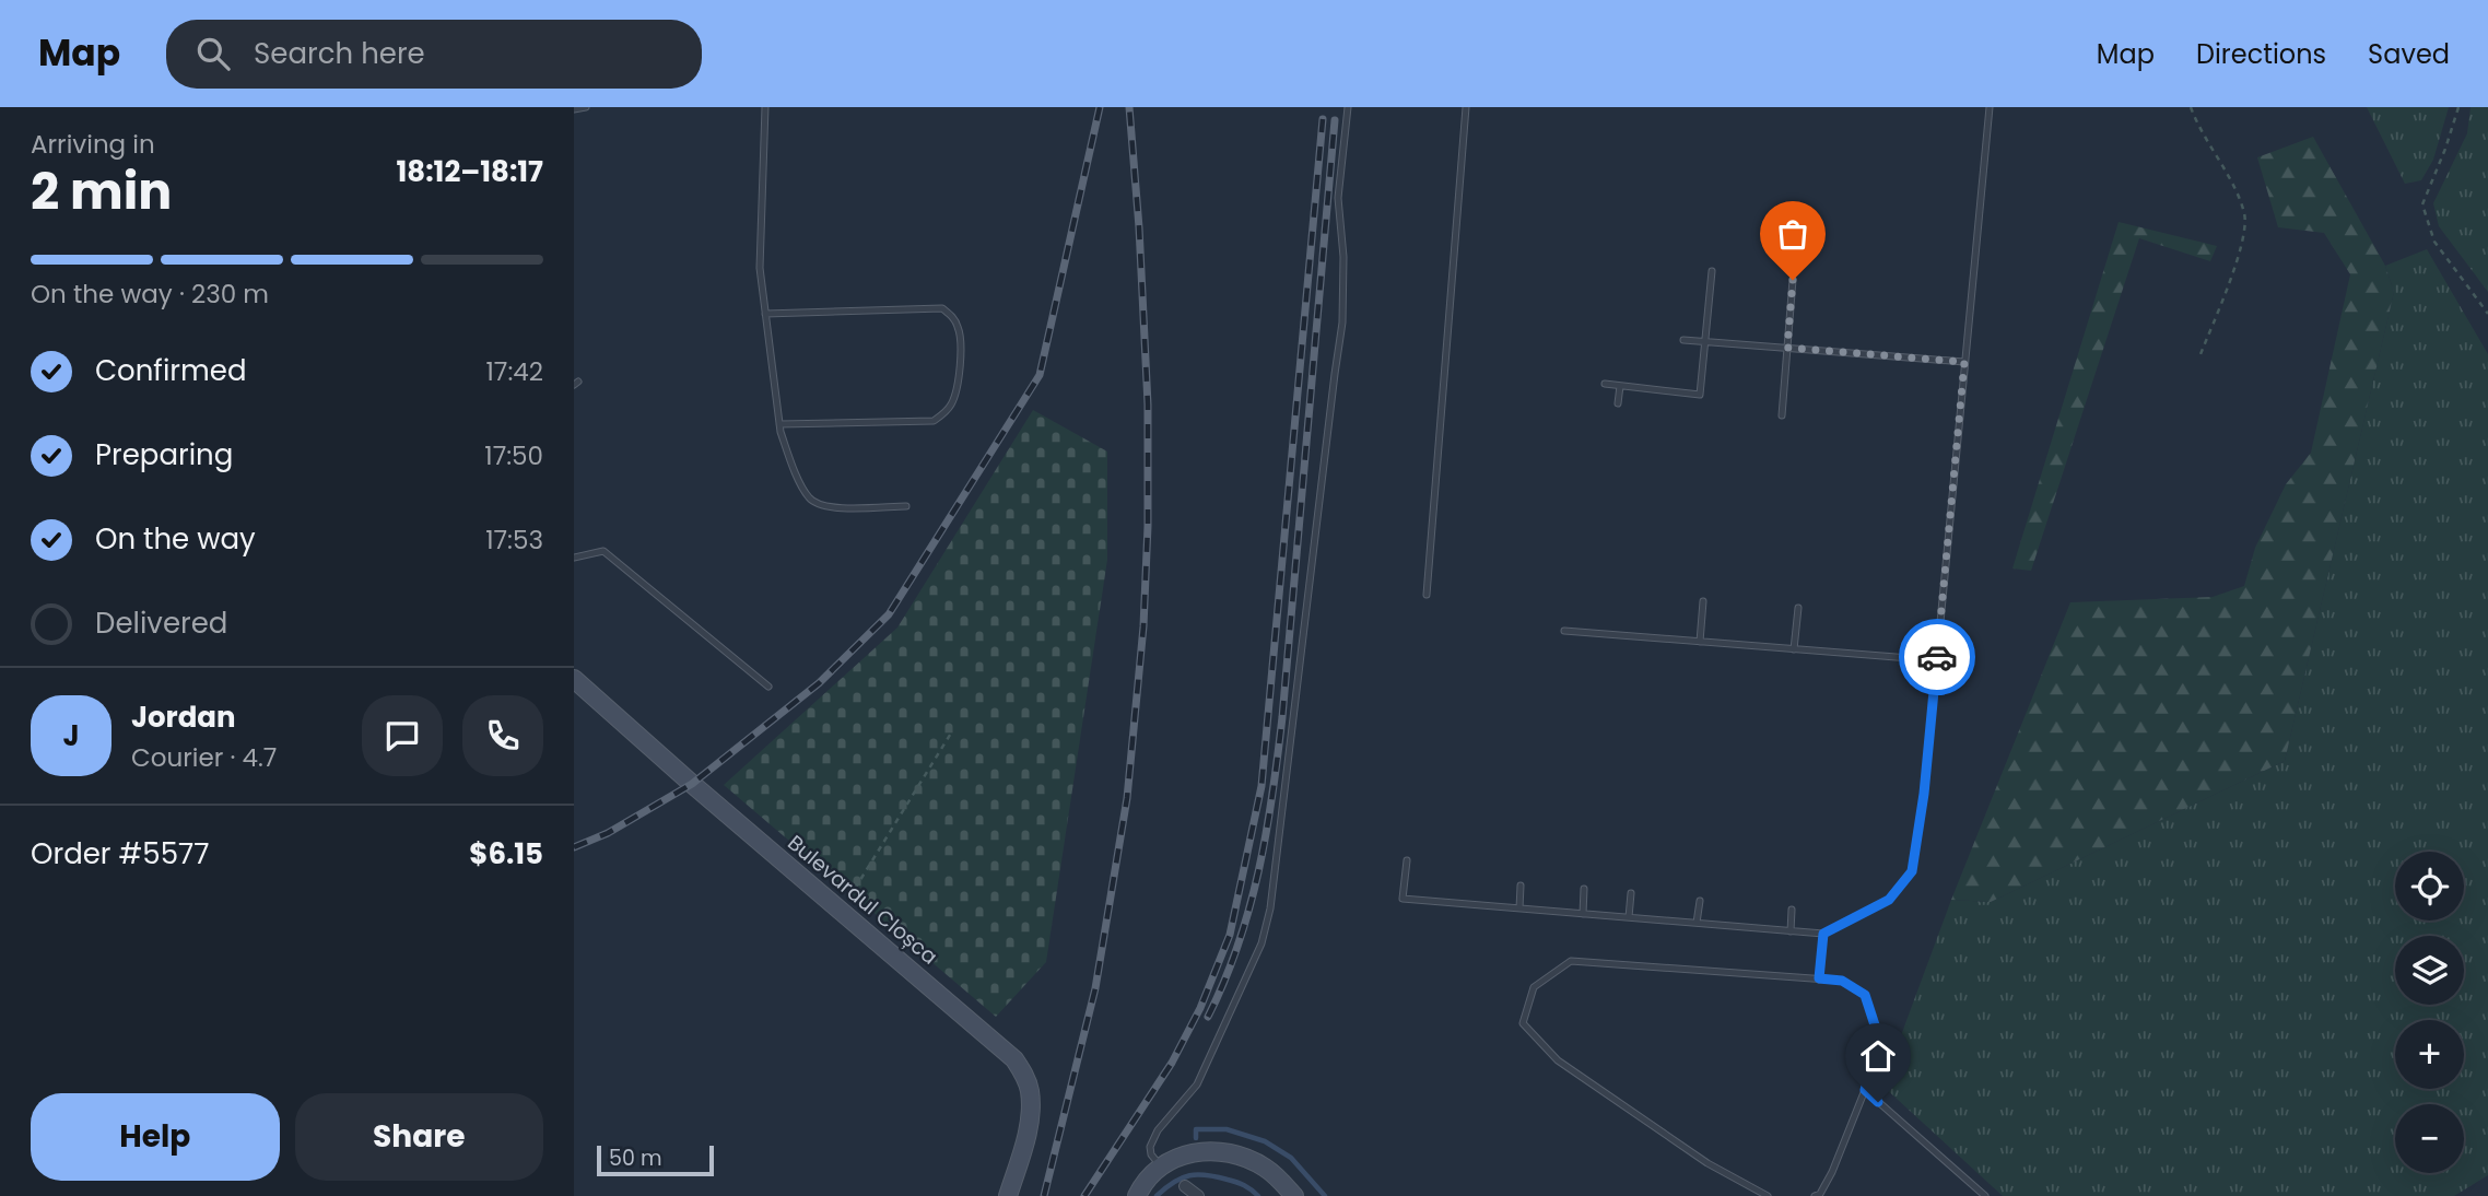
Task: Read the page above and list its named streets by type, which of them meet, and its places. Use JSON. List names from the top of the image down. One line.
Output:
{"streets":{"main road":["Bulevardul Cloșca"]},"scale_bar":"50 m","page":{"header":"Map","search":"Search here","nav":["Map","Directions","Saved"],"heading":["2 min","Arriving in","18:12–18:17"],"panel":["Jordan","Courier · 4.7","Order #5577","$6.15"],"bar":"On the way · 230 m","list":[["Confirmed","17:42"],["Preparing","17:50"],["On the way","17:53"],"Delivered"],"round":"J","map_buttons":["+","−"],"buttons":["Help","Share"],"scale":"50 m"}}
